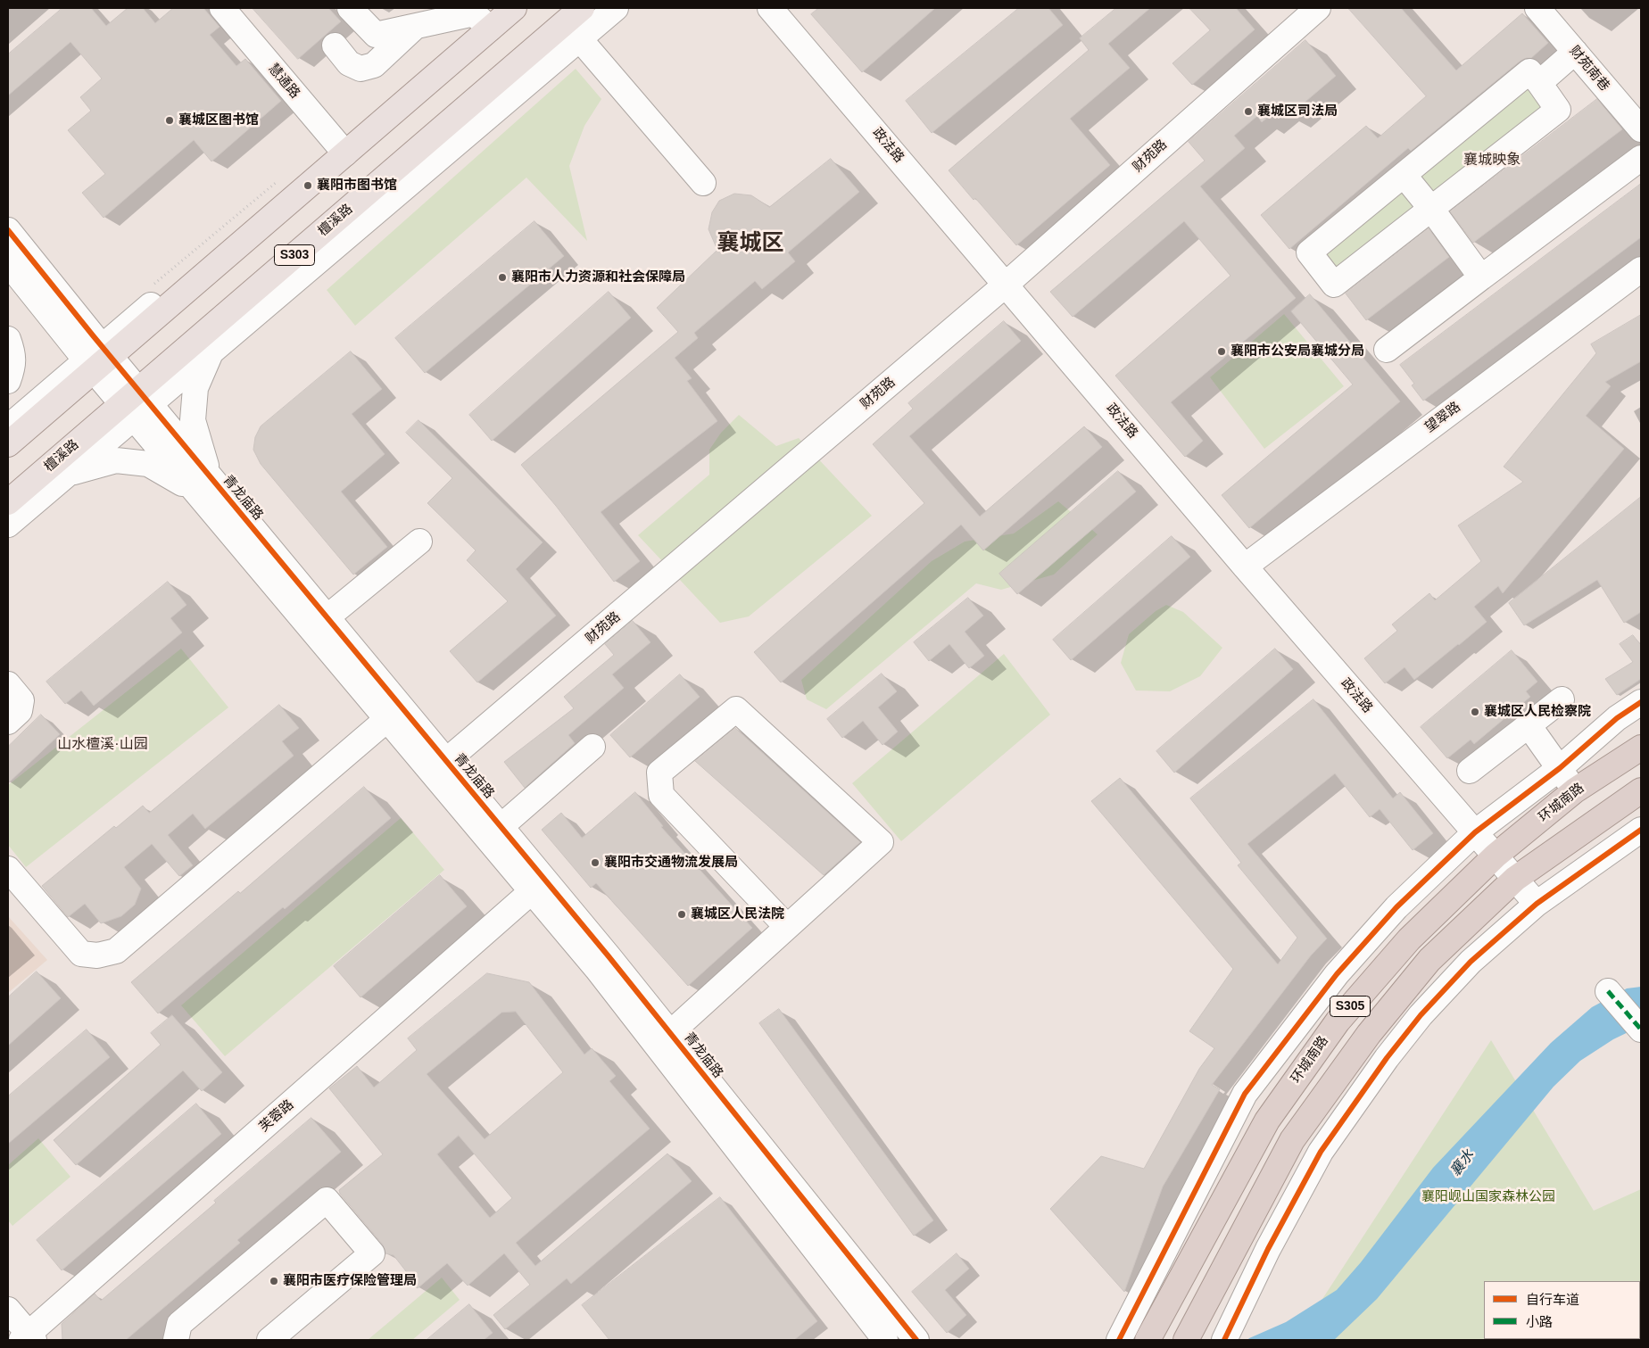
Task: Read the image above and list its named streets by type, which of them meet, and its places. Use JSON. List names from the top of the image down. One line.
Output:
{"streets":{"highway":["环城南路","S305"],"main road":["檀溪路","S303"],"street":["财苑南巷","慧通路","政法路","财苑路","望翠路","青龙庙路","芙蓉路"]},"crossings":[["政法路","财苑路"],["政法路","望翠路"],["政法路","环城南路"],["政法路","S305"],["财苑路","青龙庙路"],["檀溪路","青龙庙路"],["青龙庙路","芙蓉路"]],"districts":["襄城映象","襄城区","山水檀溪·山园"],"water":["襄水"],"parks":["襄阳岘山国家森林公园"],"places":["襄城区司法局","襄城区图书馆","襄阳市图书馆","襄阳市人力资源和社会保障局","襄阳市公安局襄城分局","襄城区人民检察院","襄阳市交通物流发展局","襄城区人民法院","襄阳市医疗保险管理局"],"legend":["自行车道","小路"]}
